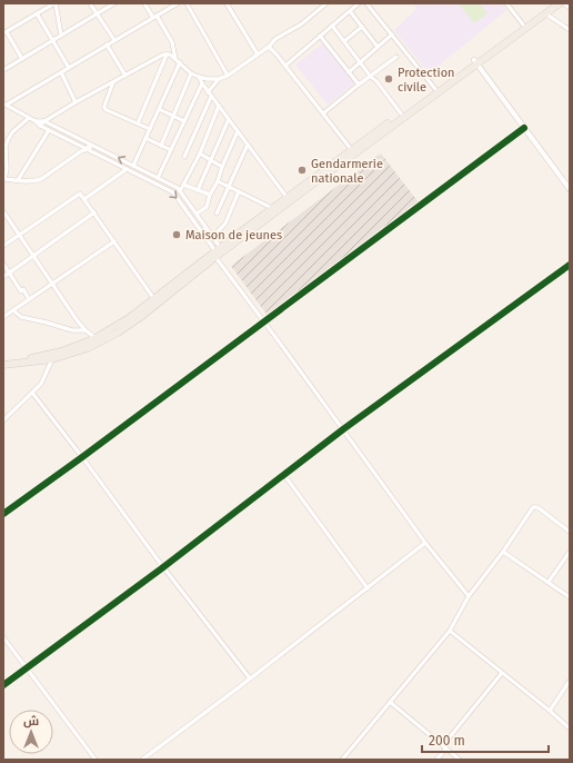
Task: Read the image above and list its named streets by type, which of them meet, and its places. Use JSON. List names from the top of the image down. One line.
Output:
{"places":["Protection civile","Gendarmerie nationale","Maison de jeunes"],"scale_bar":"200 m","north":"top"}
